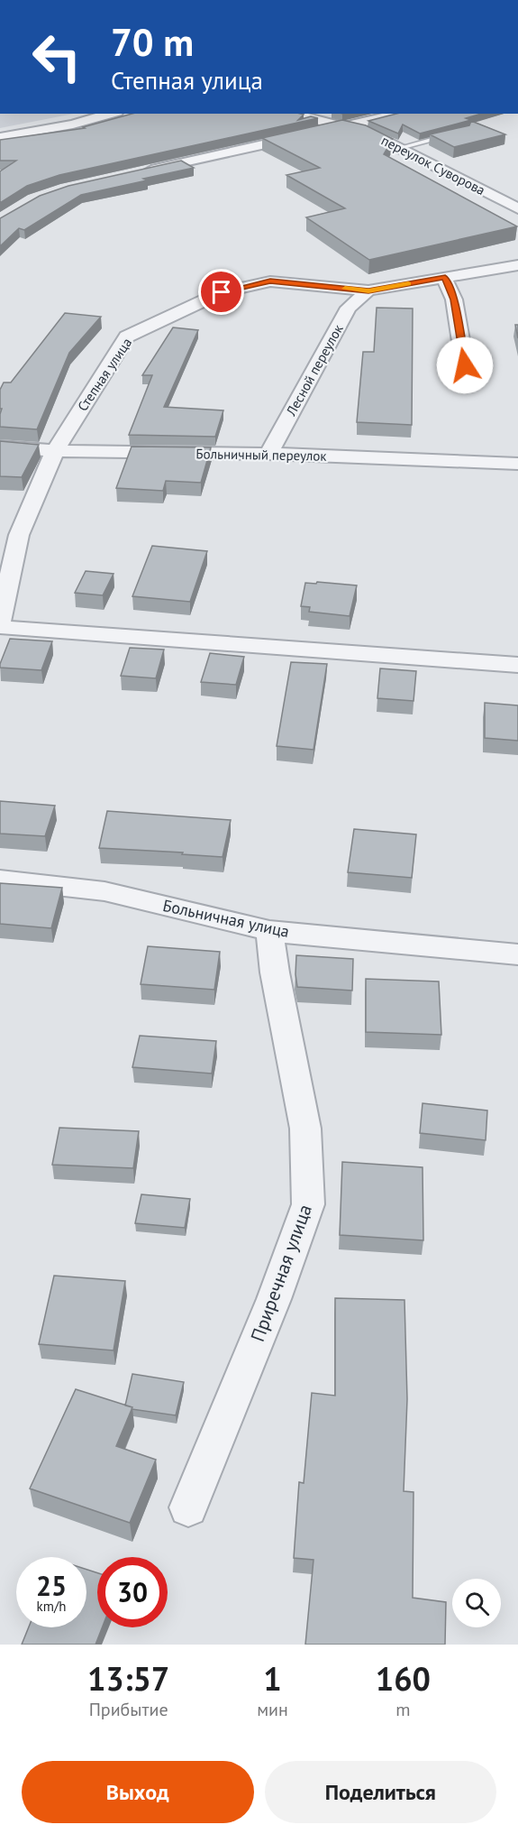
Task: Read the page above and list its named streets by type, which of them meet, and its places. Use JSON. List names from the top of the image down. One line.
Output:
{"streets":{"street":["переулок Суворова","Лесной переулок","Степная улица","Больничный переулок","Больничная улица","Приречная улица"]},"crossings":[["Лесной переулок","Степная улица"],["Лесной переулок","Больничный переулок"],["Степная улица","Больничный переулок"],["Больничная улица","Приречная улица"]],"page":{"turn":["70 m","Степная улица"],"speed":"25 km/h","limit":"30","eta":["13:57","Прибытие","1","мин","160","m"],"buttons":["Выход","Поделиться"]}}
